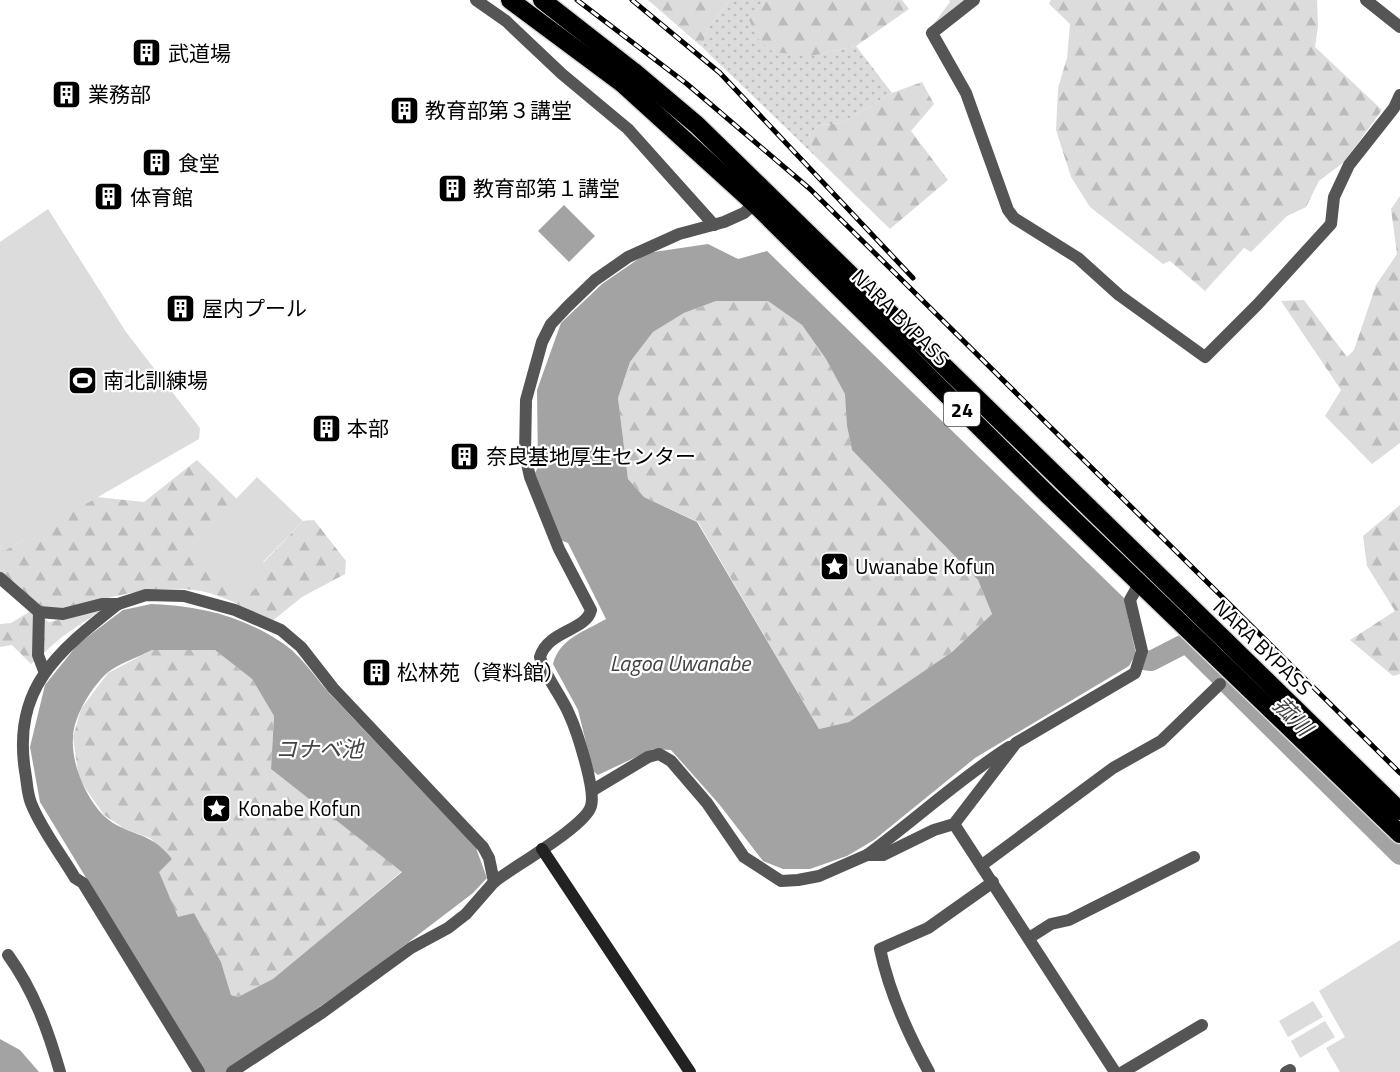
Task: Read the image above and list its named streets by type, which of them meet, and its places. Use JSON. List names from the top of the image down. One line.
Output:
{"streets":{"highway":["NARA BYPASS","24"]},"water":["Lagoa Uwanabe","菰川","コナベ池"],"places":{"building":["武道場","業務部","教育部第３講堂","食堂","教育部第１講堂","体育館","屋内プール","本部","奈良基地厚生センター","松林苑（資料館）"],"sports":["南北訓練場"],"place":["Uwanabe Kofun","Konabe Kofun"]}}
